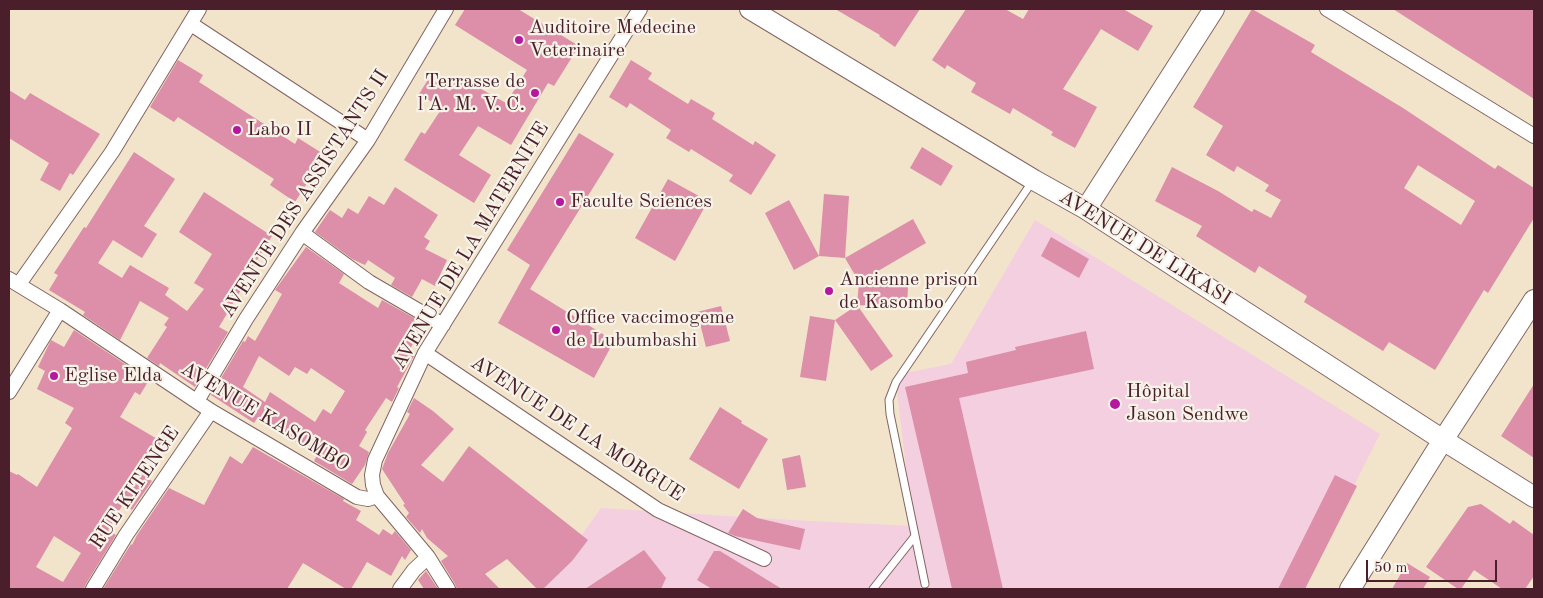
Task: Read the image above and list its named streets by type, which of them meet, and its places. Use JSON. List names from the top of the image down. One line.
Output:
{"streets":{"main road":["AVENUE DE LIKASI"],"street":["AVENUE DES ASSISTANTS II","AVENUE DE LA MATERNITE","AVENUE KASOMBO","AVENUE DE LA MORGUE","RUE KITENGE"]},"crossings":[["AVENUE DES ASSISTANTS II","AVENUE KASOMBO"],["AVENUE DE LA MATERNITE","AVENUE KASOMBO"],["AVENUE DE LA MATERNITE","AVENUE DE LA MORGUE"],["AVENUE KASOMBO","RUE KITENGE"]],"places":["Auditoire Medecine Veterinaire","Terrasse de l'A. M. V. C.","Labo II","Faculte Sciences","Ancienne prison de Kasombo","Office vaccimogeme de Lubumbashi","Eglise Elda","Hôpital Jason Sendwe"],"scale_bar":"50 m"}
